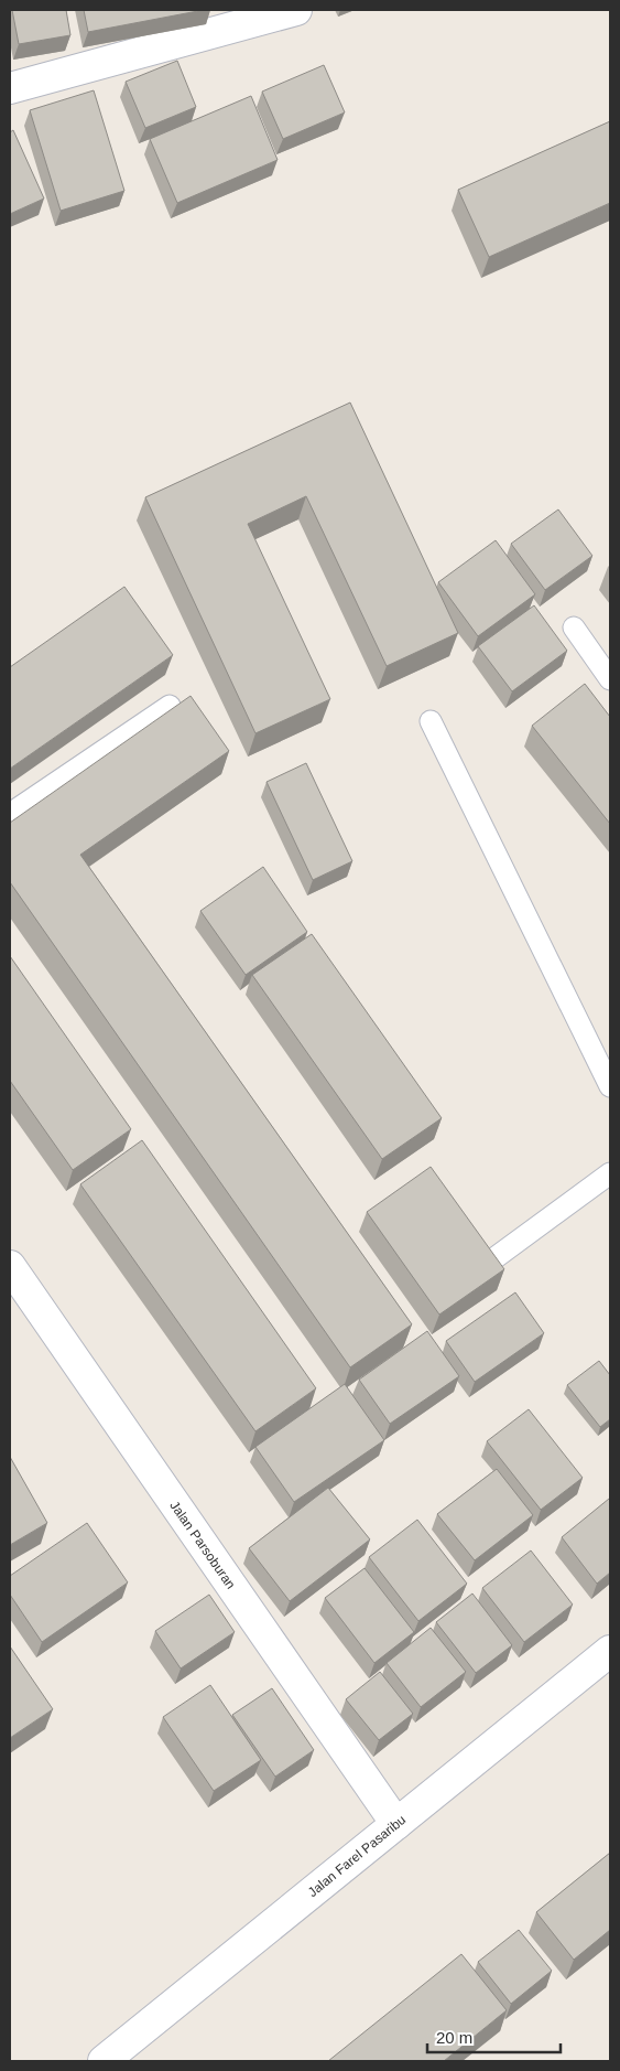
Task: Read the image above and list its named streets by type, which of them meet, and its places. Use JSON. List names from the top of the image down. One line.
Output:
{"streets":{"street":["Jalan Parsoburan","Jalan Farel Pasaribu"]},"crossings":[["Jalan Parsoburan","Jalan Farel Pasaribu"]],"scale_bar":"20 m"}
